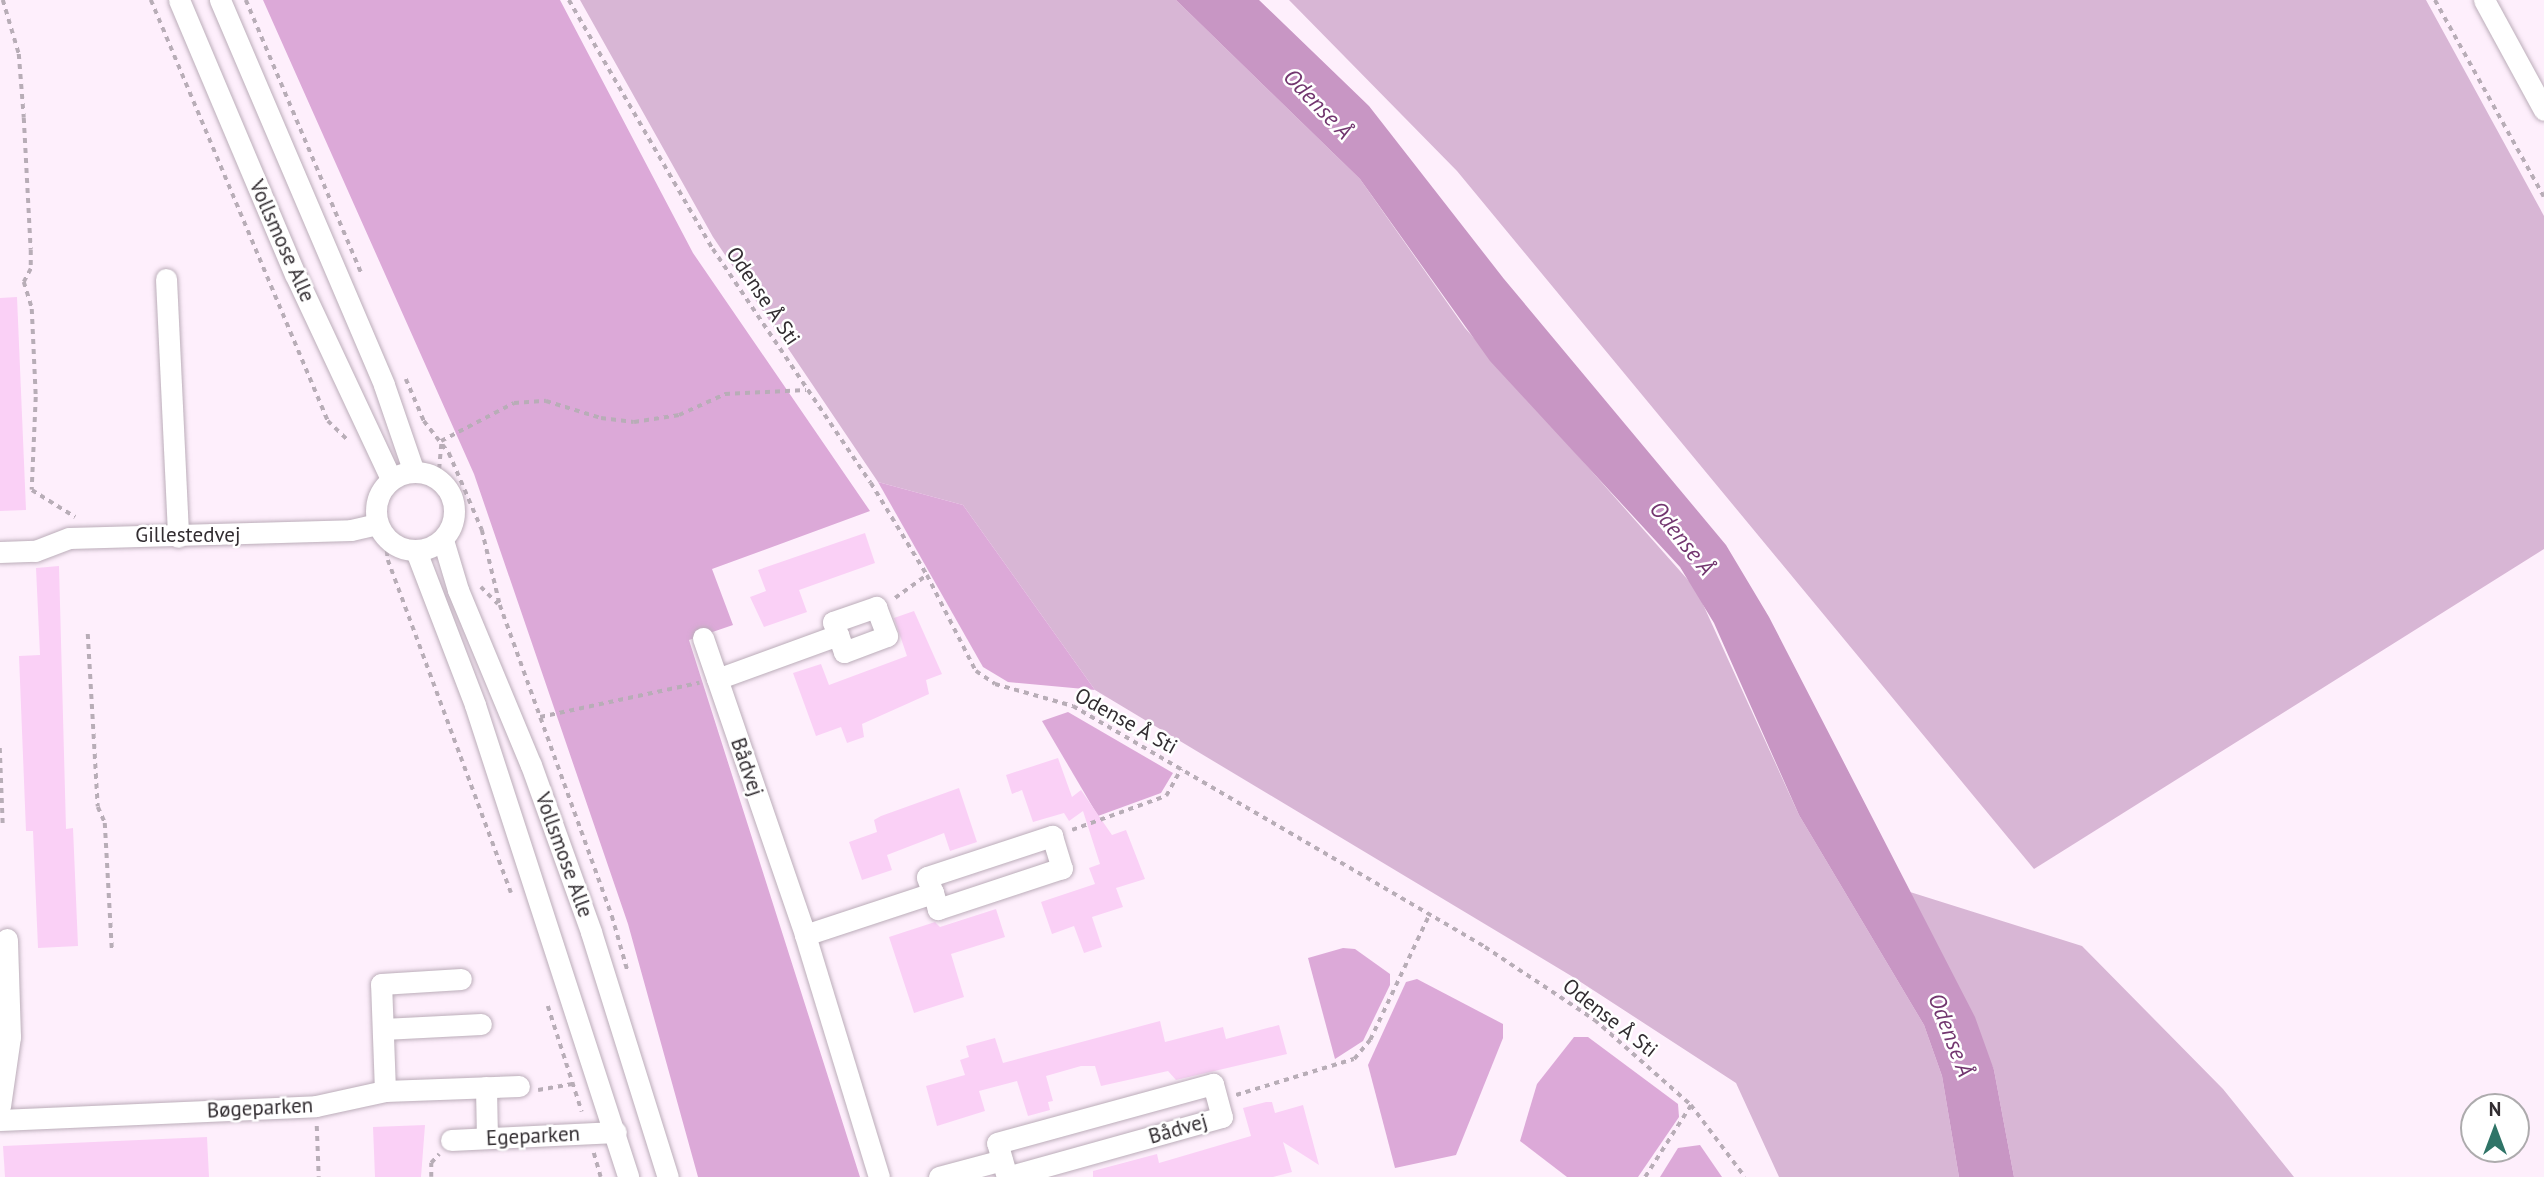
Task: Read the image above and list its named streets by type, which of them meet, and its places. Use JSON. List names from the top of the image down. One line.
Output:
{"streets":{"street":["Vollsmose Alle","Gillestedvej","Bådvej","Bøgeparken","Egeparken"],"path":["Odense Å Sti"]},"crossings":[["Vollsmose Alle","Gillestedvej"],["Vollsmose Alle","Egeparken"]],"water":["Odense Å"],"north":"top"}
